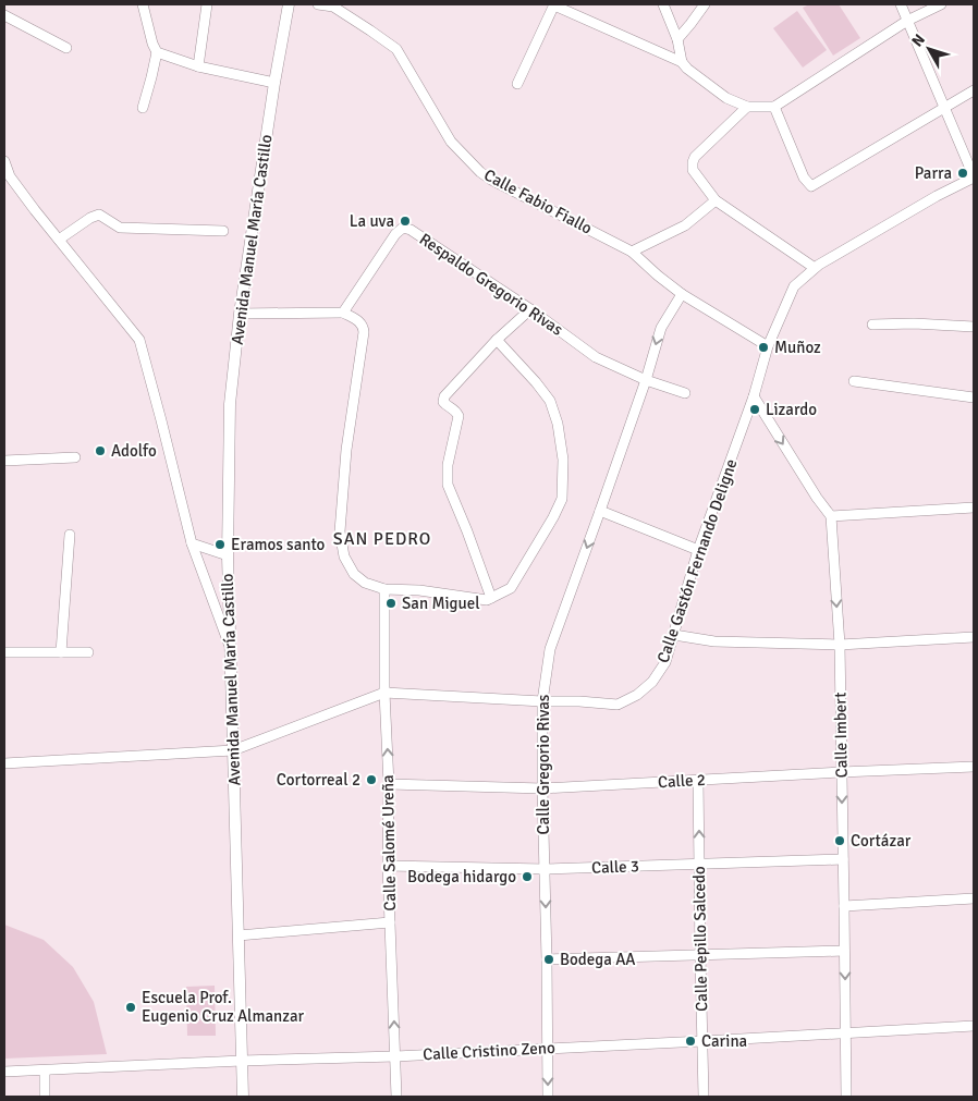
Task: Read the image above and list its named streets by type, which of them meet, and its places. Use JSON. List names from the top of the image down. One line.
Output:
{"streets":{"street":["Calle Fabio Fiallo","Avenida Manuel María Castillo","Respaldo Gregorio Rivas","Calle Gastón Fernando Deligne","Calle Imbert","Calle Gregorio Rivas","Calle 2","Calle Salomé Ureña","Calle 3","Calle Pepillo Salcedo","Calle Cristino Zeno"]},"crossings":[["Calle Fabio Fiallo","Calle Gastón Fernando Deligne"],["Calle Fabio Fiallo","Calle Gregorio Rivas"],["Avenida Manuel María Castillo","Calle Gastón Fernando Deligne"],["Avenida Manuel María Castillo","Calle Cristino Zeno"],["Respaldo Gregorio Rivas","Calle Gregorio Rivas"],["Calle Gastón Fernando Deligne","Calle Gregorio Rivas"],["Calle Gastón Fernando Deligne","Calle Salomé Ureña"],["Calle Imbert","Calle 2"],["Calle Imbert","Calle 3"],["Calle Imbert","Calle Cristino Zeno"],["Calle Gregorio Rivas","Calle 2"],["Calle Gregorio Rivas","Calle 3"],["Calle Gregorio Rivas","Calle Cristino Zeno"],["Calle 2","Calle Salomé Ureña"],["Calle 2","Calle Pepillo Salcedo"],["Calle Salomé Ureña","Calle 3"],["Calle Salomé Ureña","Calle Cristino Zeno"],["Calle 3","Calle Pepillo Salcedo"],["Calle Pepillo Salcedo","Calle Cristino Zeno"]],"one_way":["Calle Imbert","Calle Gregorio Rivas","Calle Salomé Ureña"],"districts":["SAN PEDRO"],"places":["Parra","La uva","Muñoz","Lizardo","Adolfo","Eramos santo","San Miguel","Cortorreal 2","Cortázar","Bodega hidargo","Bodega AA","Escuela Prof. Eugenio Cruz Almanzar","Carina"],"north":"top left"}
